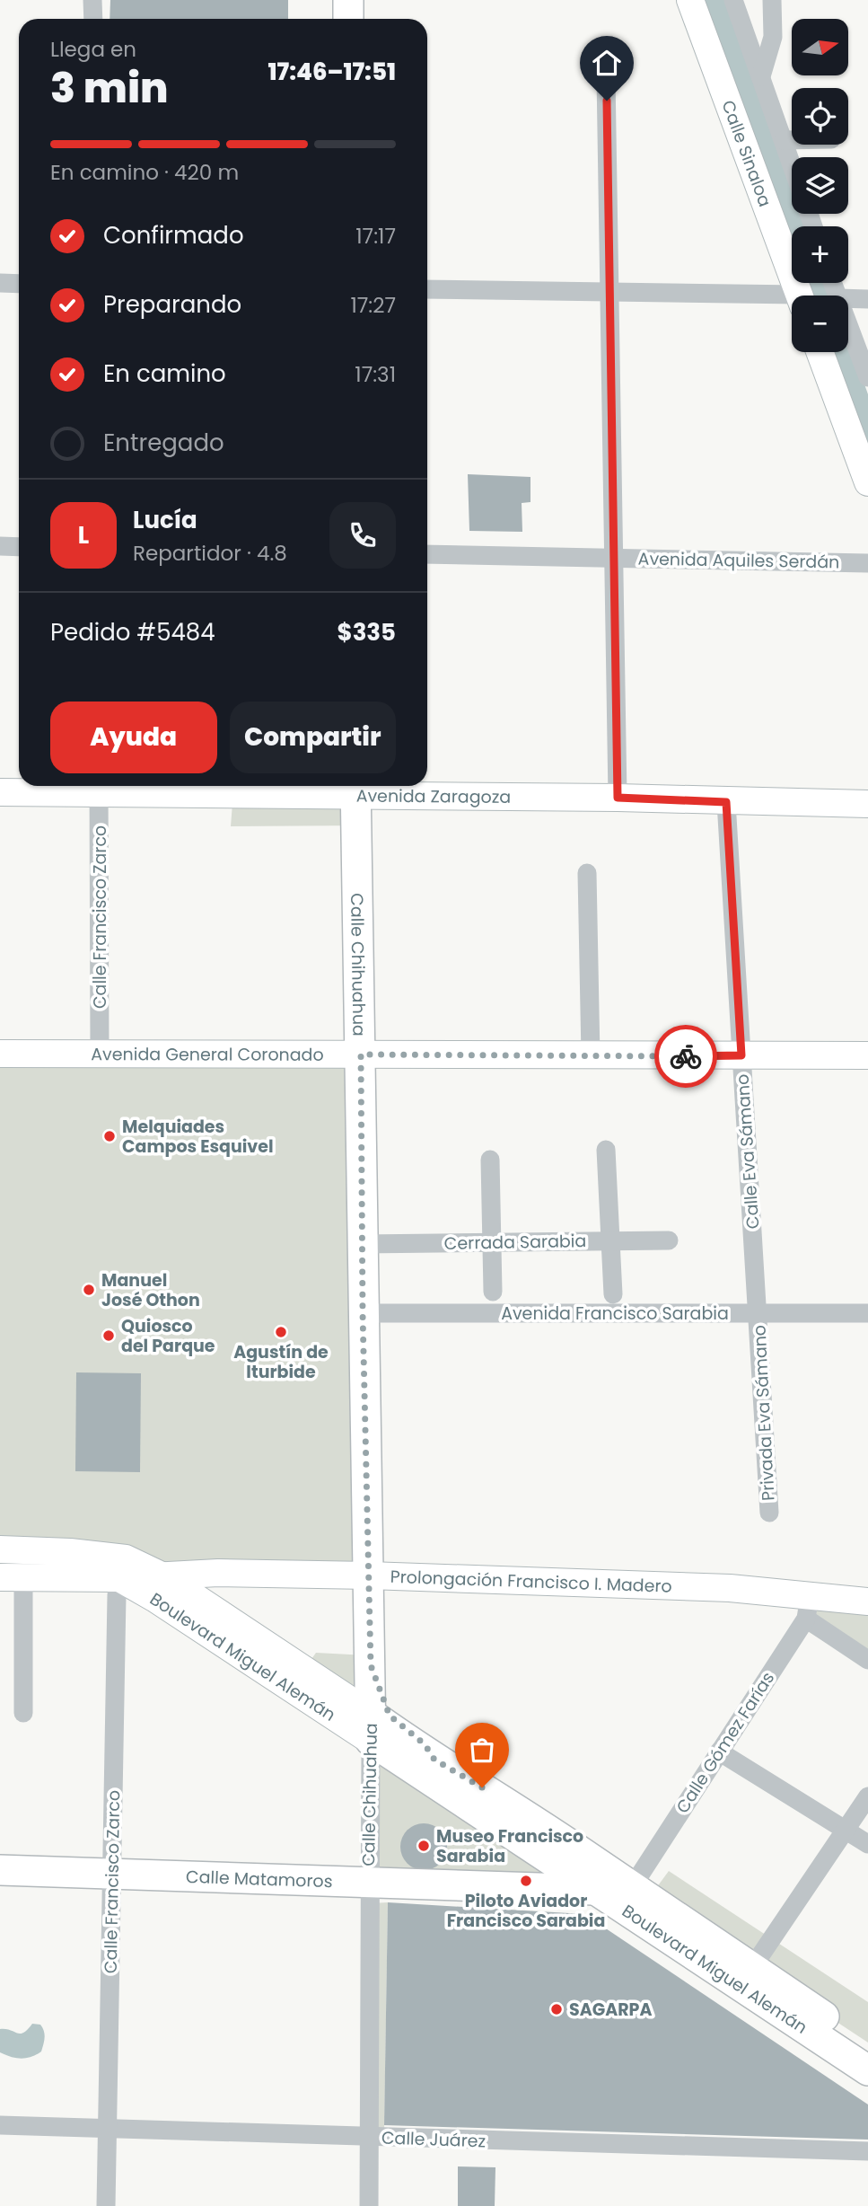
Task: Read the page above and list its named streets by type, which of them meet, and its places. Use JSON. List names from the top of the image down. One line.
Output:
{"streets":{"main road":["Calle Chihuahua","Boulevard Miguel Alemán","Calle Matamoros"],"street":["Calle Sinaloa","Avenida Aquiles Serdán","Avenida Zaragoza","Calle Francisco Zarco","Avenida General Coronado","Calle Eva Sámano","Cerrada Sarabia","Avenida Francisco Sarabia","Privada Eva Sámano","Prolongación Francisco I. Madero","Calle Gómez Farías","Calle Juárez"]},"crossings":[["Avenida Zaragoza","Calle Francisco Zarco"],["Avenida Zaragoza","Calle Chihuahua"],["Avenida Zaragoza","Calle Eva Sámano"],["Calle Francisco Zarco","Avenida General Coronado"],["Calle Francisco Zarco","Boulevard Miguel Alemán"],["Calle Francisco Zarco","Calle Matamoros"],["Calle Francisco Zarco","Calle Juárez"],["Calle Chihuahua","Avenida General Coronado"],["Calle Chihuahua","Cerrada Sarabia"],["Calle Chihuahua","Avenida Francisco Sarabia"],["Calle Chihuahua","Prolongación Francisco I. Madero"],["Calle Chihuahua","Boulevard Miguel Alemán"],["Calle Chihuahua","Calle Matamoros"],["Calle Chihuahua","Calle Juárez"],["Avenida General Coronado","Calle Eva Sámano"],["Calle Eva Sámano","Avenida Francisco Sarabia"],["Calle Eva Sámano","Privada Eva Sámano"],["Avenida Francisco Sarabia","Privada Eva Sámano"],["Prolongación Francisco I. Madero","Boulevard Miguel Alemán"],["Prolongación Francisco I. Madero","Calle Gómez Farías"],["Boulevard Miguel Alemán","Calle Gómez Farías"],["Boulevard Miguel Alemán","Calle Matamoros"],["Calle Gómez Farías","Calle Matamoros"]],"places":["Melquiades Campos Esquivel","Manuel José Othon","Agustín de Iturbide","Quiosco del Parque","Museo Francisco Sarabia","Piloto Aviador Francisco Sarabia","SAGARPA"],"north":"right","page":{"map_buttons":["+","−"],"heading":["3 min","Llega en","17:46–17:51"],"panel":["Lucía","Repartidor · 4.8","Pedido #5484","$335"],"bar":"En camino · 420 m","list":[["Confirmado","17:17"],["Preparando","17:27"],["En camino","17:31"],"Entregado"],"round":"L","buttons":["Ayuda","Compartir"]}}
